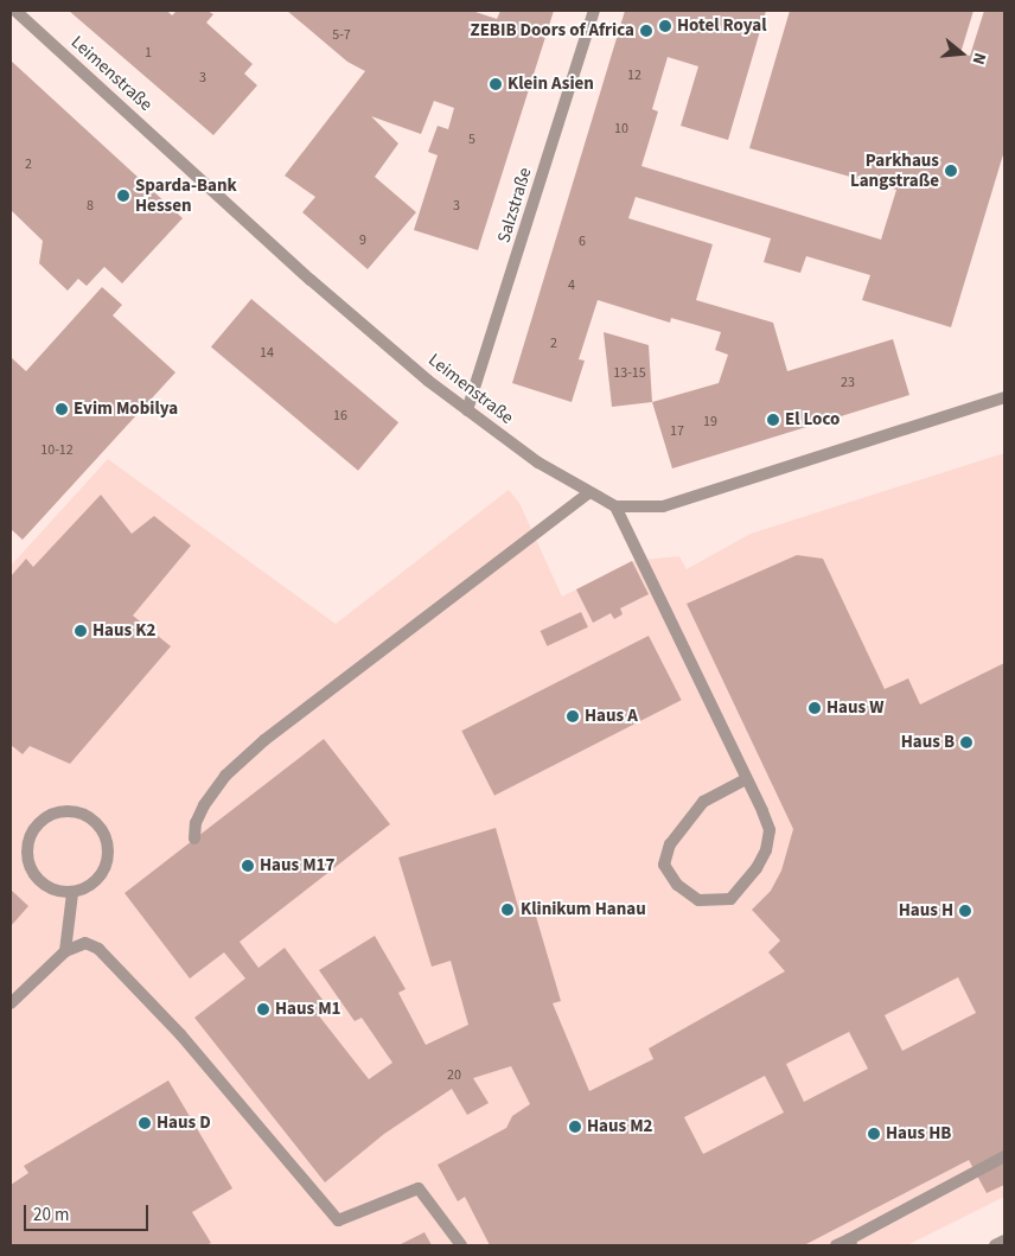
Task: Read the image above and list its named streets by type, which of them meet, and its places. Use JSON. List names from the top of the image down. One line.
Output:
{"streets":{"street":["Leimenstraße","Salzstraße"]},"crossings":[["Leimenstraße","Salzstraße"]],"places":["Hotel Royal","ZEBIB Doors of Africa","Klein Asien","Parkhaus Langstraße","Sparda-Bank Hessen","Evim Mobilya","El Loco","Haus K2","Haus W","Haus A","Haus B","Haus M17","Klinikum Hanau","Haus H","Haus M1","Haus D","Haus M2","Haus HB"],"house_numbers":["5-7","1","12","3","10","5","2","8","3","9","6","4","2","14","13-15","23","16","19","17","10-12","20"],"scale_bar":"20 m","north":"right"}
